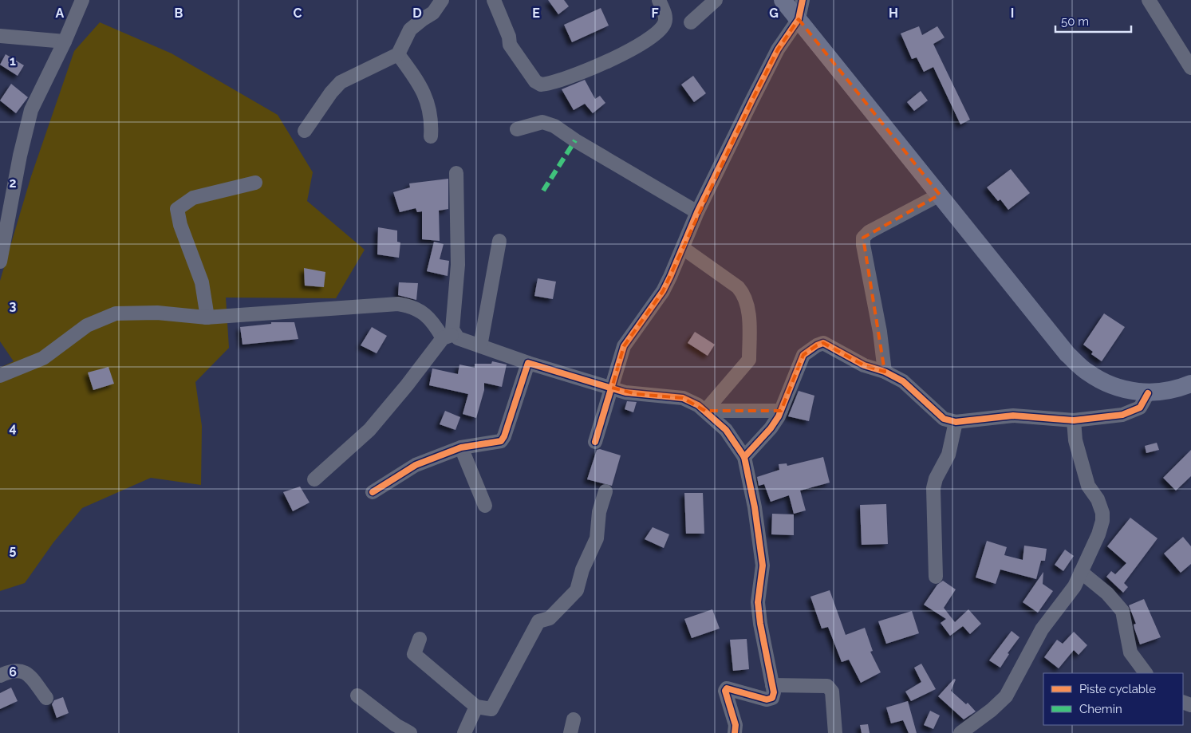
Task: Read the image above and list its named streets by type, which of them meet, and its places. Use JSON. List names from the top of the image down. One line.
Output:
{"legend":["Piste cyclable","Chemin"],"scale_bar":"50 m","grid":{"columns":["A","B","C","D","E","F","G","H","I"],"rows":["1","2","3","4","5","6"]}}
